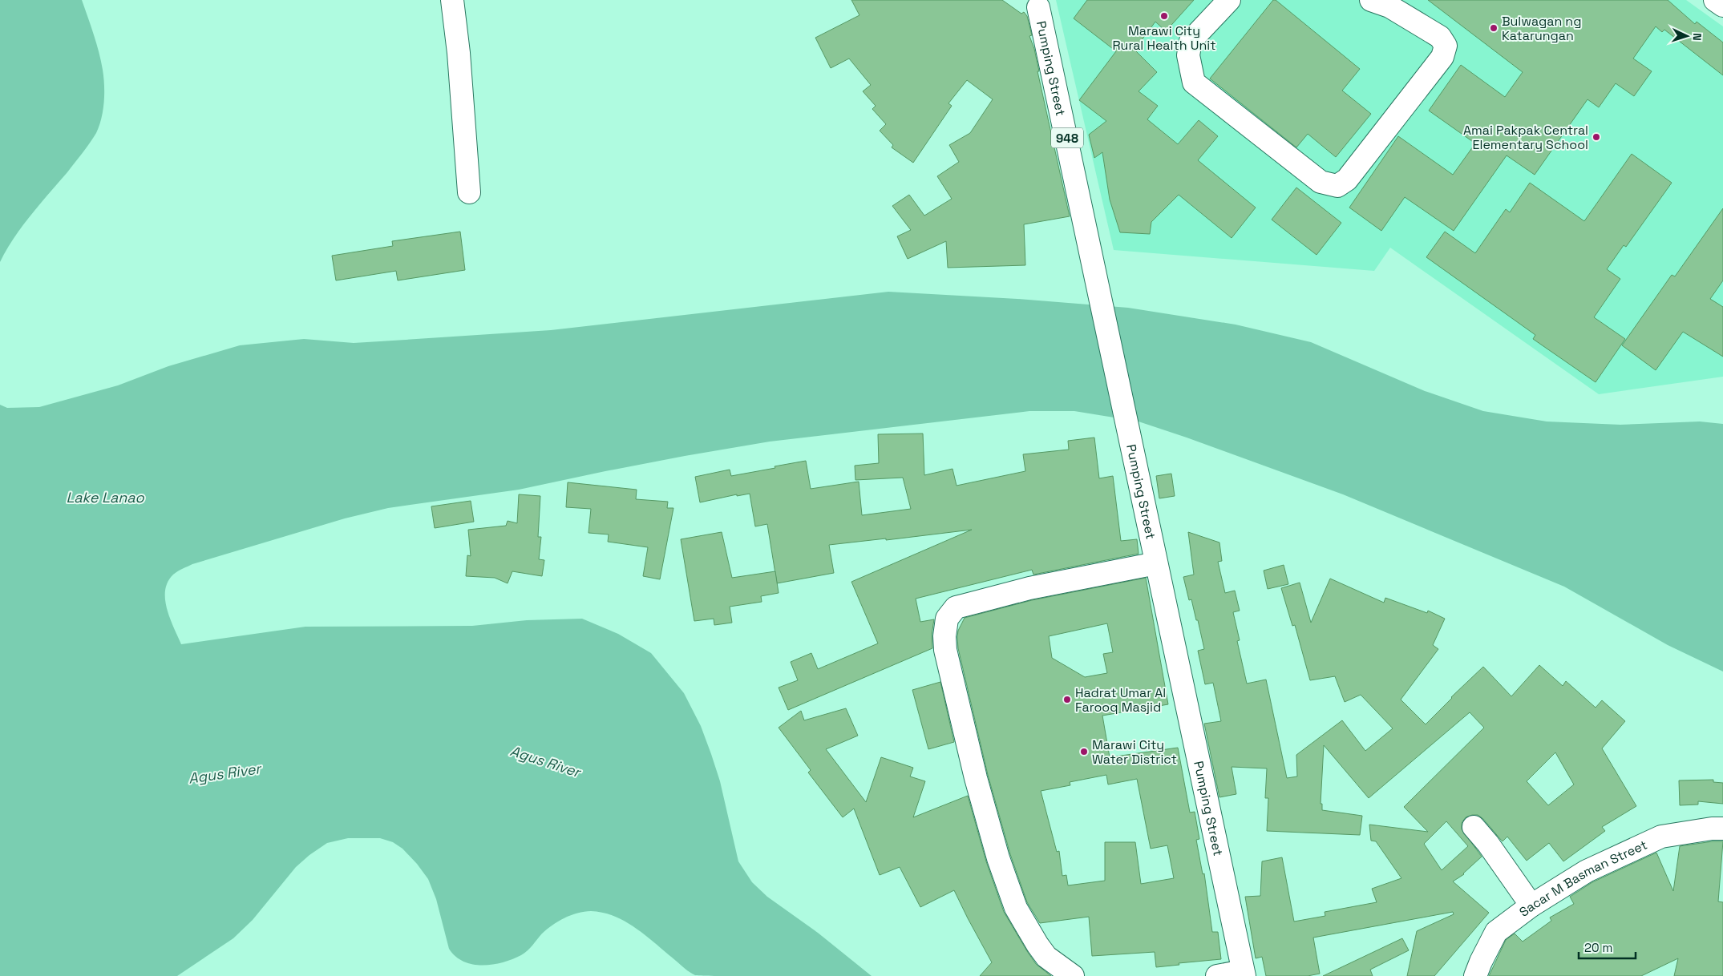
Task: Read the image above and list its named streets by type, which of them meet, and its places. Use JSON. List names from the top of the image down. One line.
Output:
{"streets":{"main road":["Pumping Street","948","Sacar M Basman Street"]},"water":["Lake Lanao","Agus River"],"places":["Marawi City Rural Health Unit","Bulwagan ng Katarungan","Amai Pakpak Central Elementary School","Hadrat Umar Al Farooq Masjid","Marawi City Water District"],"scale_bar":"20 m","north":"right"}
